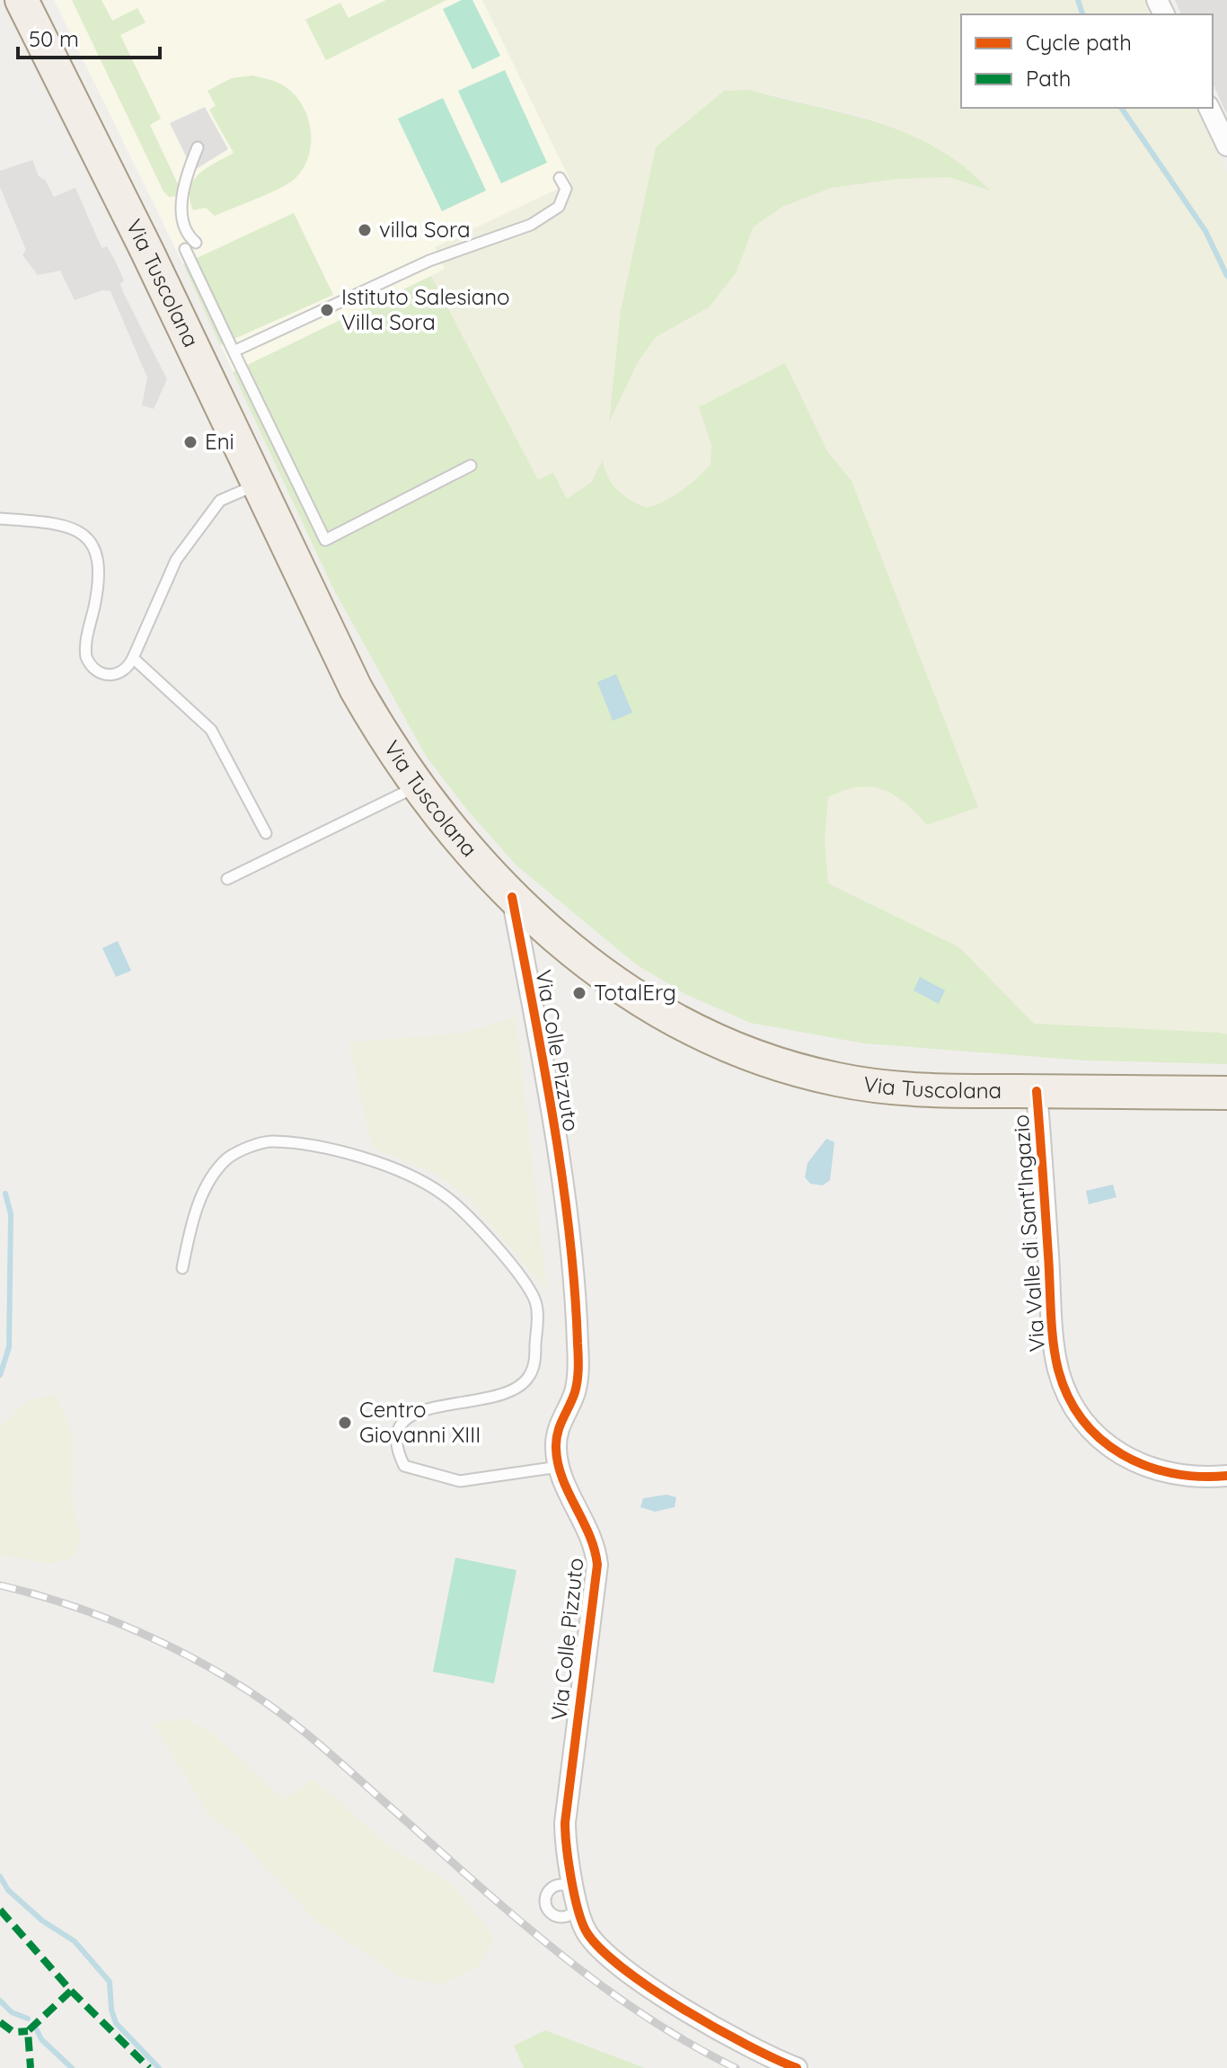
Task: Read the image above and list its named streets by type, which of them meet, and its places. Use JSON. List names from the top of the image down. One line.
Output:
{"streets":{"main road":["Via Tuscolana"],"street":["Via Colle Pizzuto","Via Valle di Sant'Ingazio"]},"crossings":[["Via Tuscolana","Via Colle Pizzuto"],["Via Tuscolana","Via Valle di Sant'Ingazio"]],"places":["villa Sora","Istituto Salesiano Villa Sora","Eni","TotalErg","Centro Giovanni XIII"],"legend":["Cycle path","Path"],"scale_bar":"50 m"}
